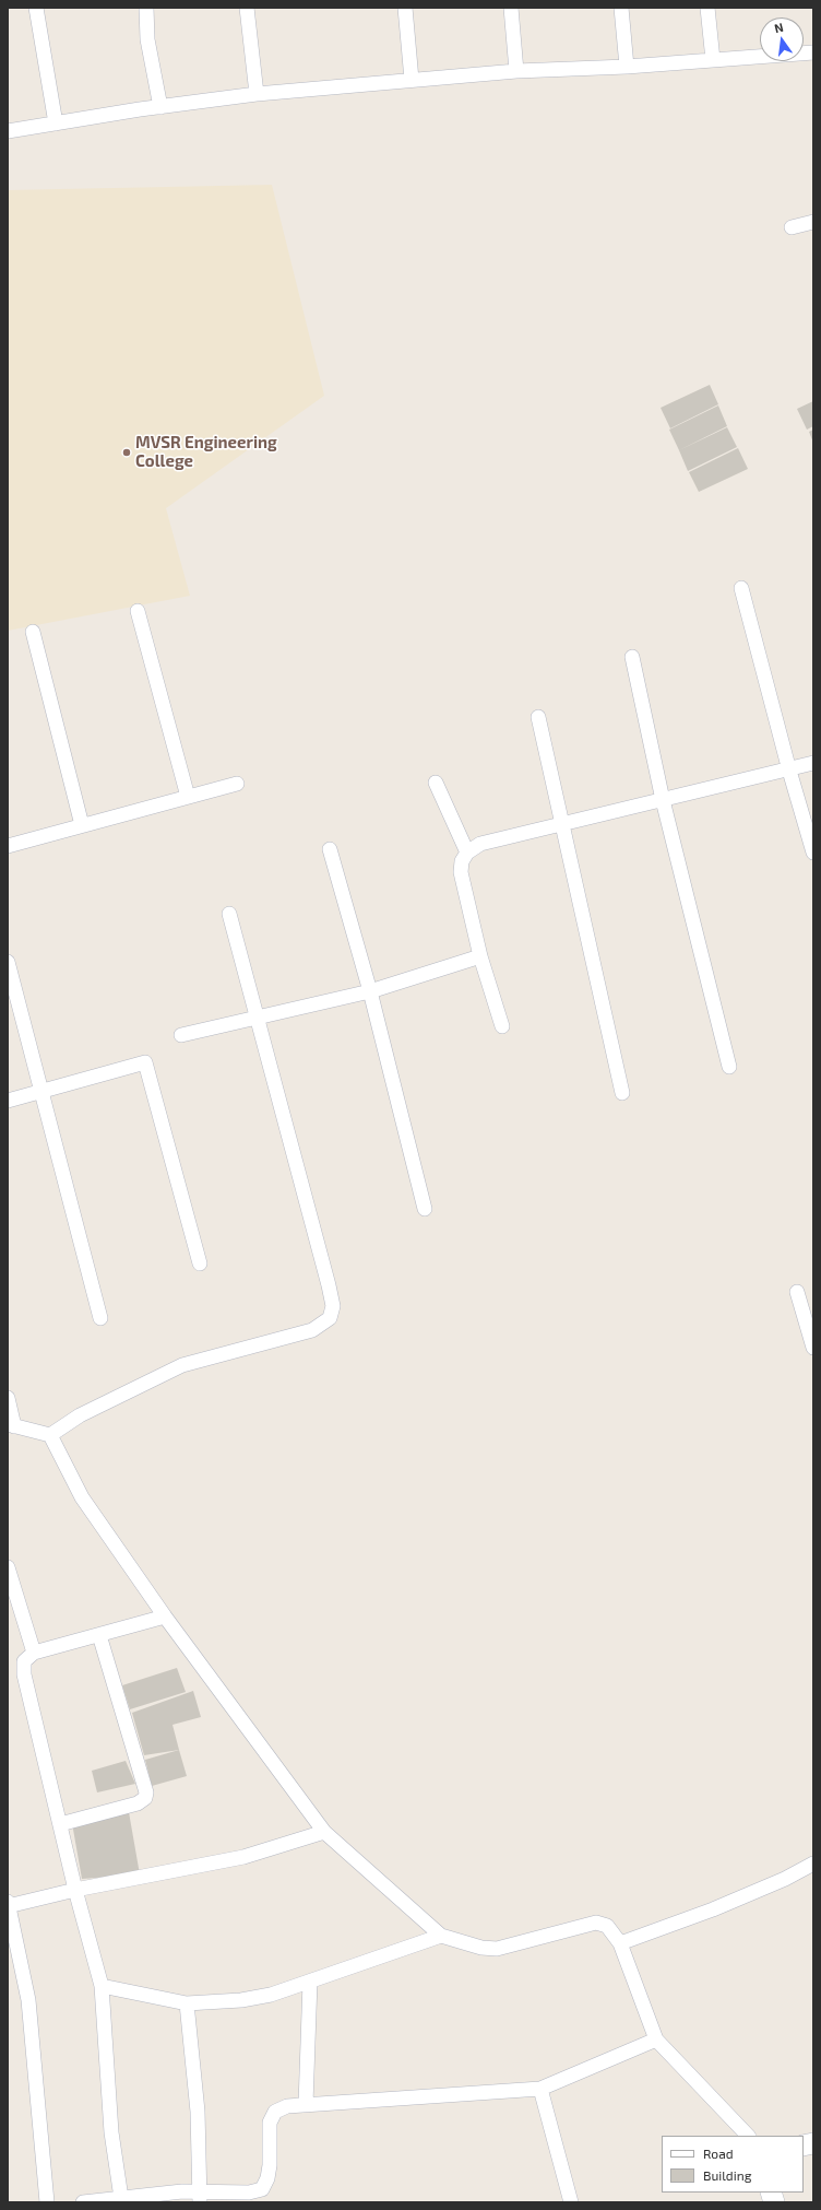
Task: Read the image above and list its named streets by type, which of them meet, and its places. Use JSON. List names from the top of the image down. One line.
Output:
{"places":["MVSR Engineering College"],"legend":["Road","Building"],"north":"top"}
